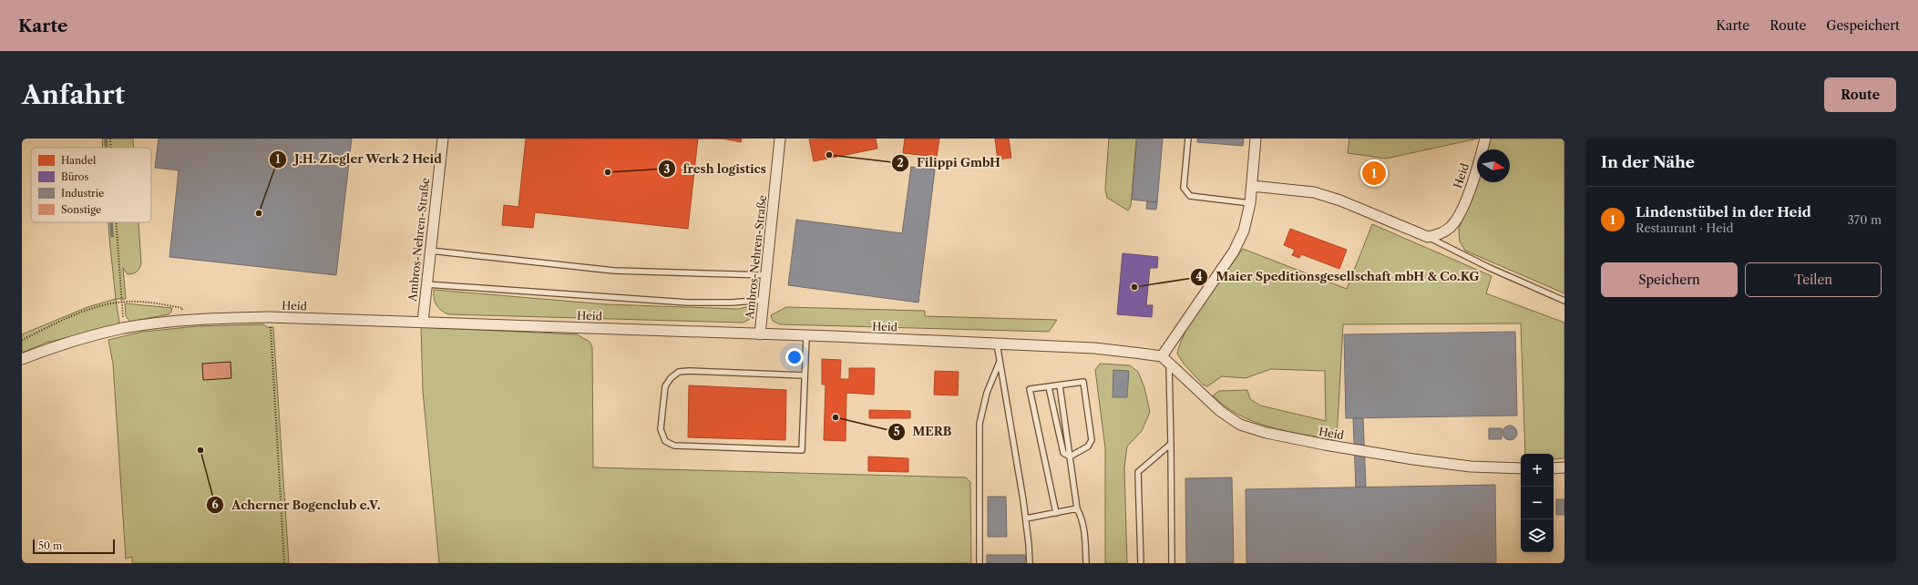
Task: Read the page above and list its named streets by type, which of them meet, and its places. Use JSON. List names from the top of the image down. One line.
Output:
{"streets":{"street":["Heid","Ambros-Nehren-Straße"]},"crossings":[["Heid","Ambros-Nehren-Straße"]],"places":["Filippi GmbH","fresh logistics","J.H. Ziegler Werk 2 Heid","Maier Speditionsgesellschaft mbH & Co.KG","MERB","Acherner Bogenclub e.V."],"legend":["Handel","Büros","Industrie","Sonstige"],"scale_bar":"50 m","north":"right","page":{"header":"Karte","nav":["Karte","Route","Gespeichert"],"buttons":["Route",["Speichern","Teilen"]],"title":"Anfahrt","heading":"In der Nähe","pins":"1","list":[{"mark":"1","name":"Lindenstübel in der Heid","note":"Restaurant · Heid","value":"370 m"}],"map_buttons":["+","−"],"scale":"50 m"}}
